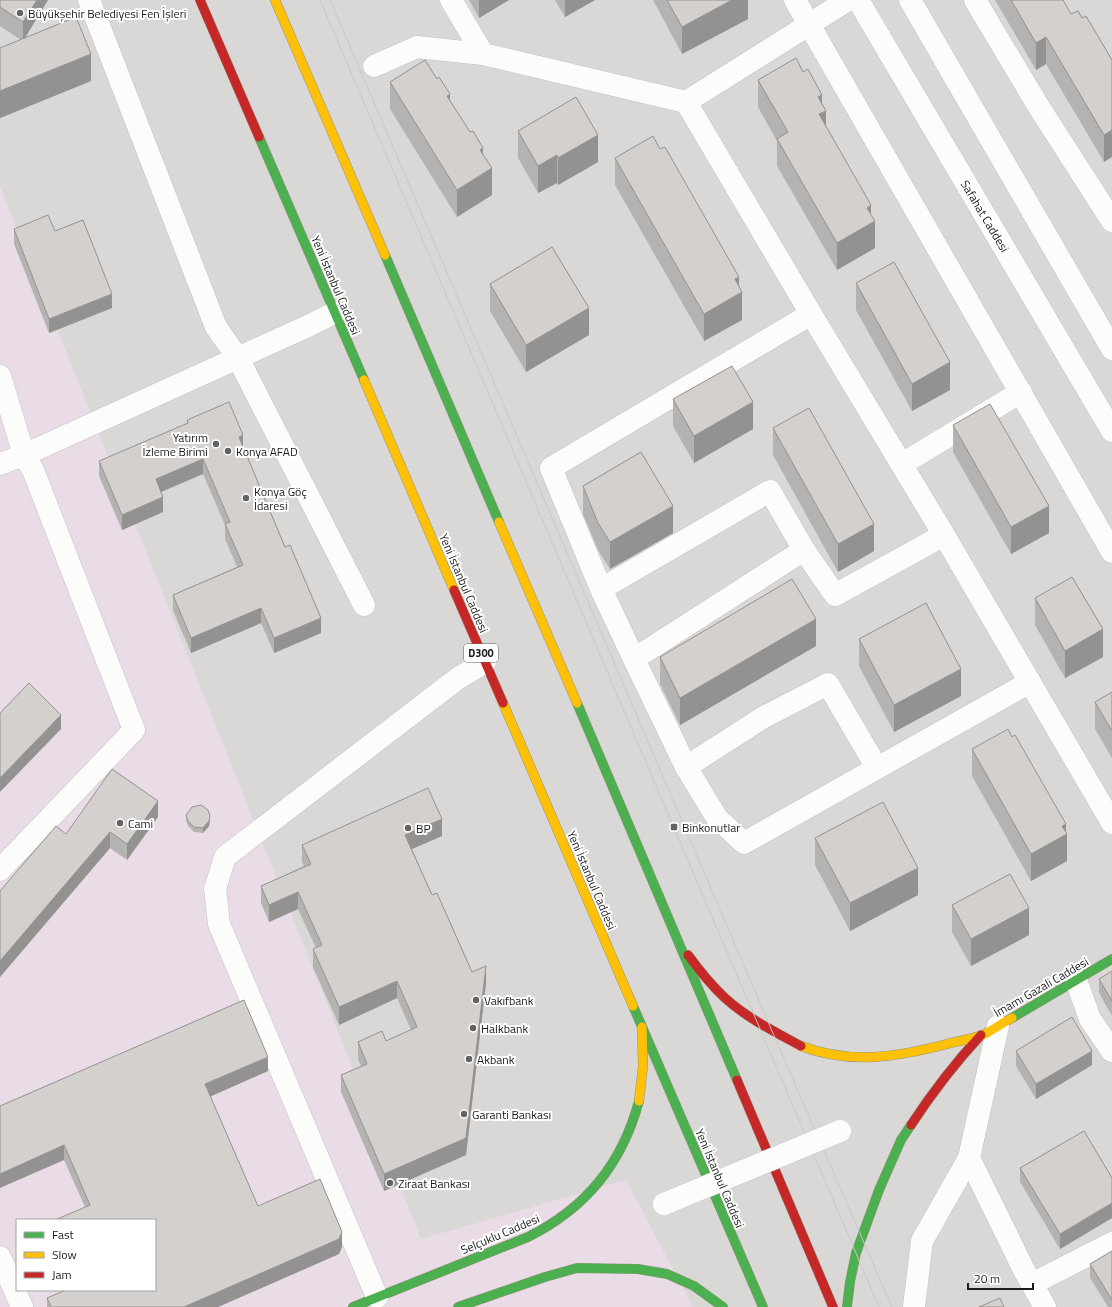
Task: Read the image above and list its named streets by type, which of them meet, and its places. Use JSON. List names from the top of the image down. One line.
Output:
{"streets":{"main road":["Yeni İstanbul Caddesi","D300","İmamı Gazali Caddesi","Selçuklu Caddesi"],"street":["Safahat Caddesi"]},"crossings":[["Yeni İstanbul Caddesi","Selçuklu Caddesi"]],"places":{"other":["Büyükşehir Belediyesi Fen İşleri","Yatırım İzleme Birimi","Konya AFAD","Konya Göç İdaresi","Cami","BP","Vakıfbank","Halkbank","Akbank","Garanti Bankası","Ziraat Bankası"],"transit":["Binkonutlar"]},"legend":["Fast","Slow","Jam"],"scale_bar":"20 m"}
